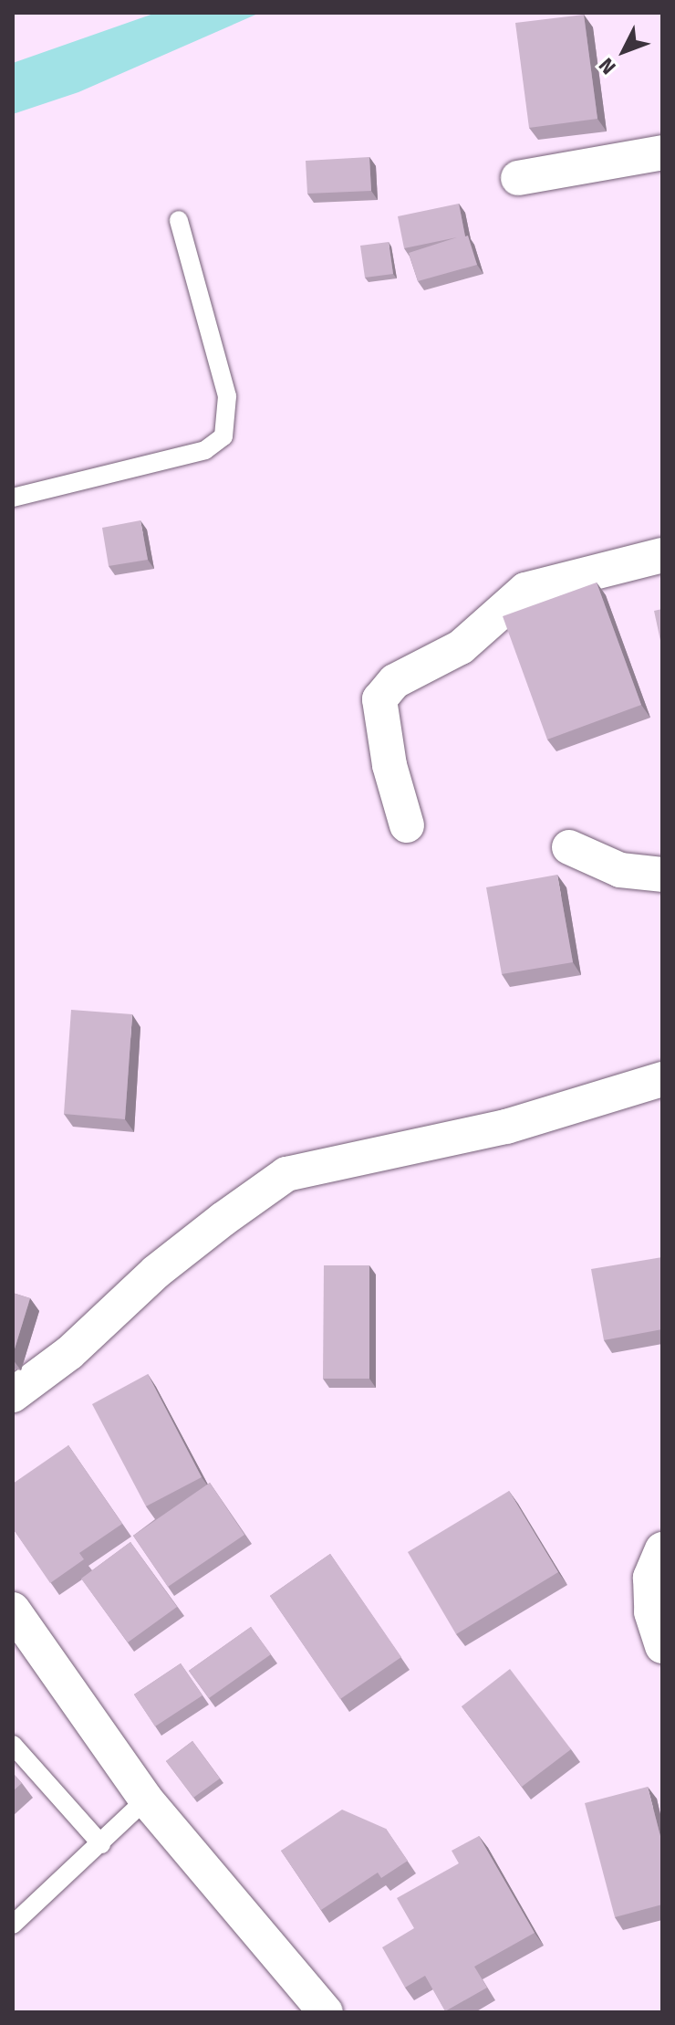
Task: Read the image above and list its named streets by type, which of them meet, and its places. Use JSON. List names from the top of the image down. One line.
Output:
{"north":"bottom left"}
